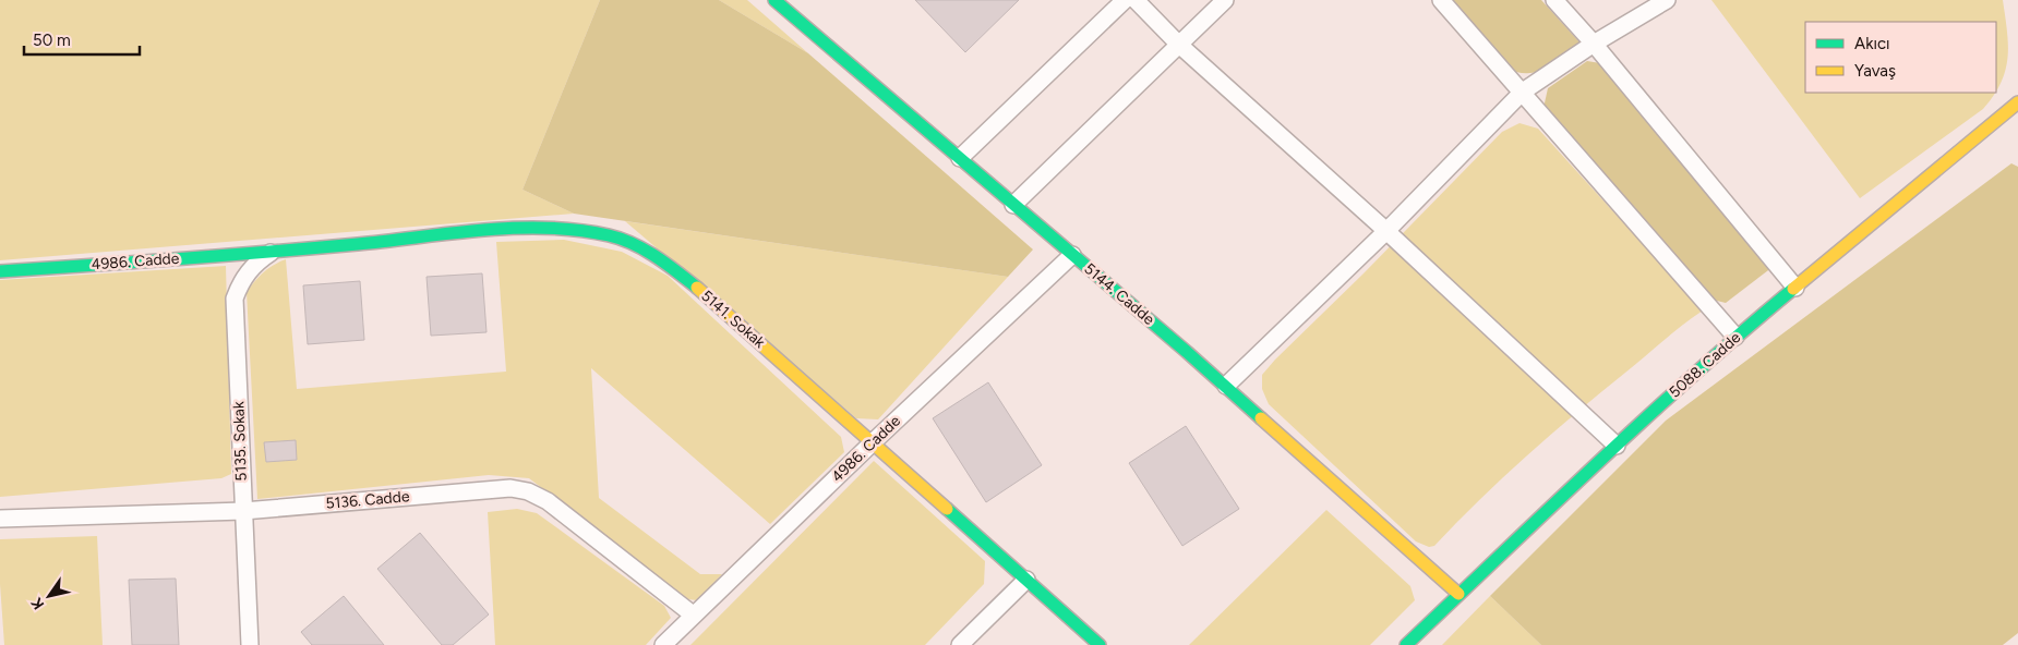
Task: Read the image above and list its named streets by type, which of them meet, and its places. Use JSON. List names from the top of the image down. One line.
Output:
{"streets":{"street":["4986. Cadde","5144. Cadde","5141. Sokak","5088. Cadde","5135. Sokak","5136. Cadde"]},"crossings":[["4986. Cadde","5144. Cadde"],["4986. Cadde","5141. Sokak"],["4986. Cadde","5135. Sokak"],["4986. Cadde","5136. Cadde"],["5144. Cadde","5088. Cadde"],["5141. Sokak","5135. Sokak"],["5135. Sokak","5136. Cadde"]],"legend":["Akıcı","Yavaş"],"scale_bar":"50 m","north":"bottom left"}
